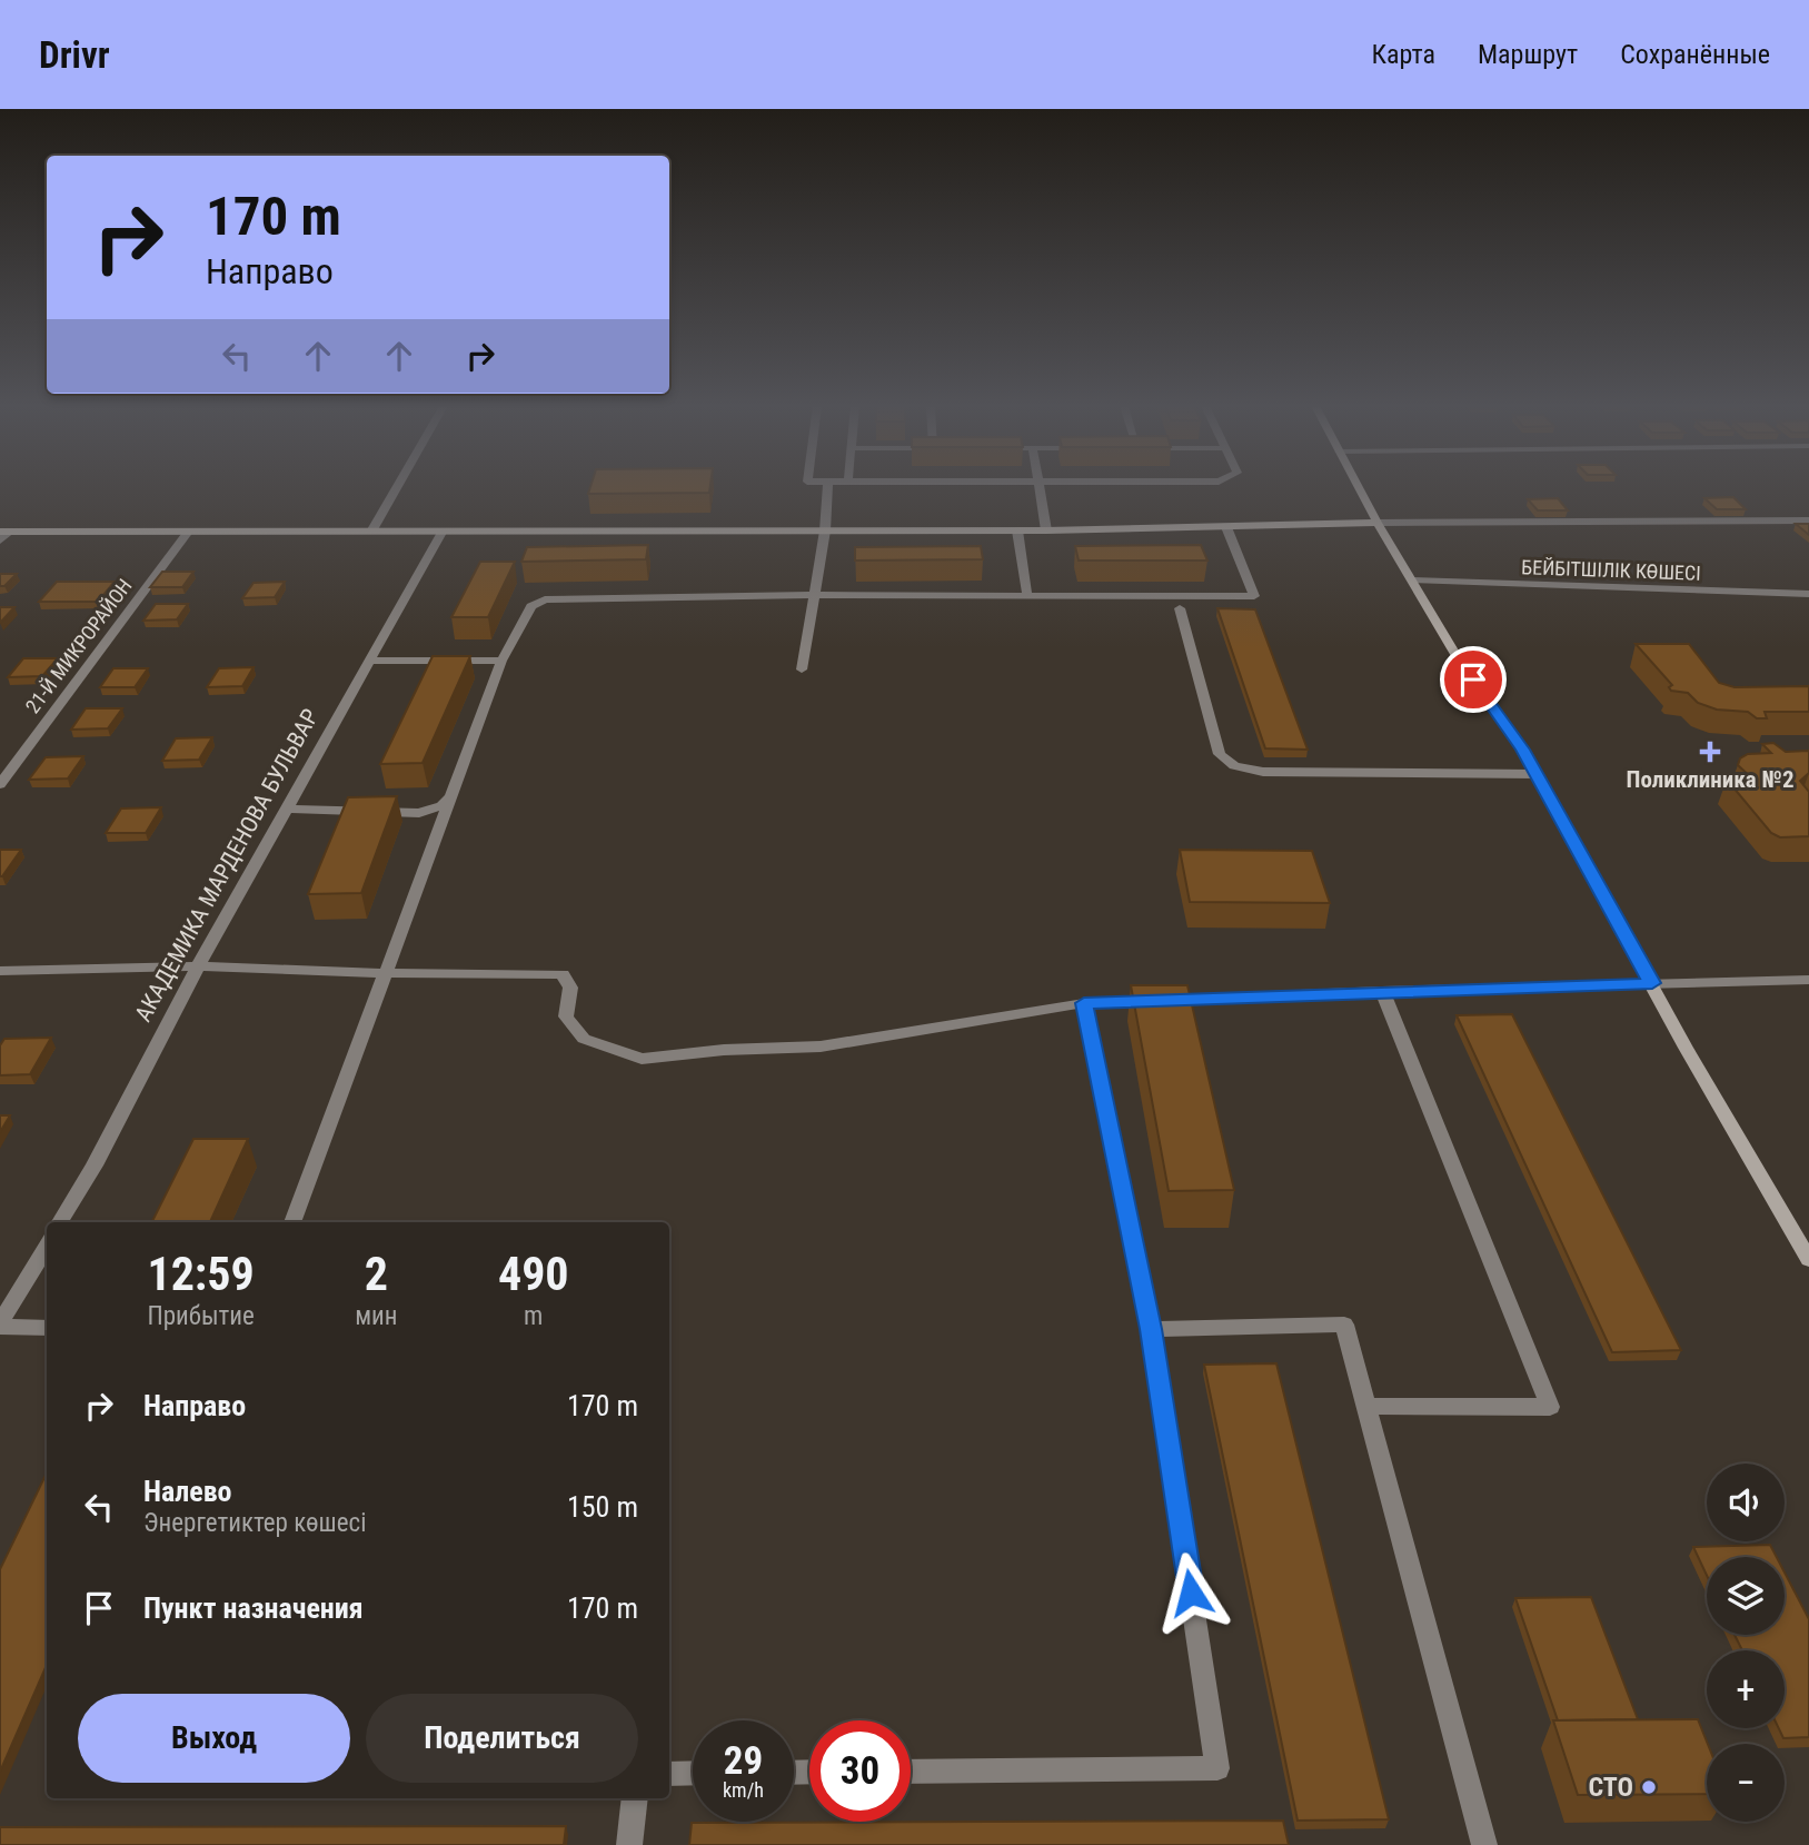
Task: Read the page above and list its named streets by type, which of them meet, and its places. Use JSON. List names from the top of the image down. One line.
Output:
{"streets":{"street":["БЕЙБІТШІЛІК КӨШЕСІ","21-Й МИКРОРАЙОН","АКАДЕМИКА МАРДЕНОВА БУЛЬВАР"]},"places":{"health":["Поликлиника №2"],"other":["СТО"]},"page":{"header":"Drivr","nav":["Карта","Маршрут","Сохранённые"],"turn":["170 m","Направо"],"eta":["12:59","Прибытие","2","мин","490","m"],"list":[{"name":"Направо","value":"170 m"},{"name":"Налево","note":"Энергетиктер көшесі","value":"150 m"},{"name":"Пункт назначения","value":"170 m"}],"map_buttons":["+","−"],"buttons":["Выход","Поделиться"],"speed":"29 km/h","limit":"30"}}
